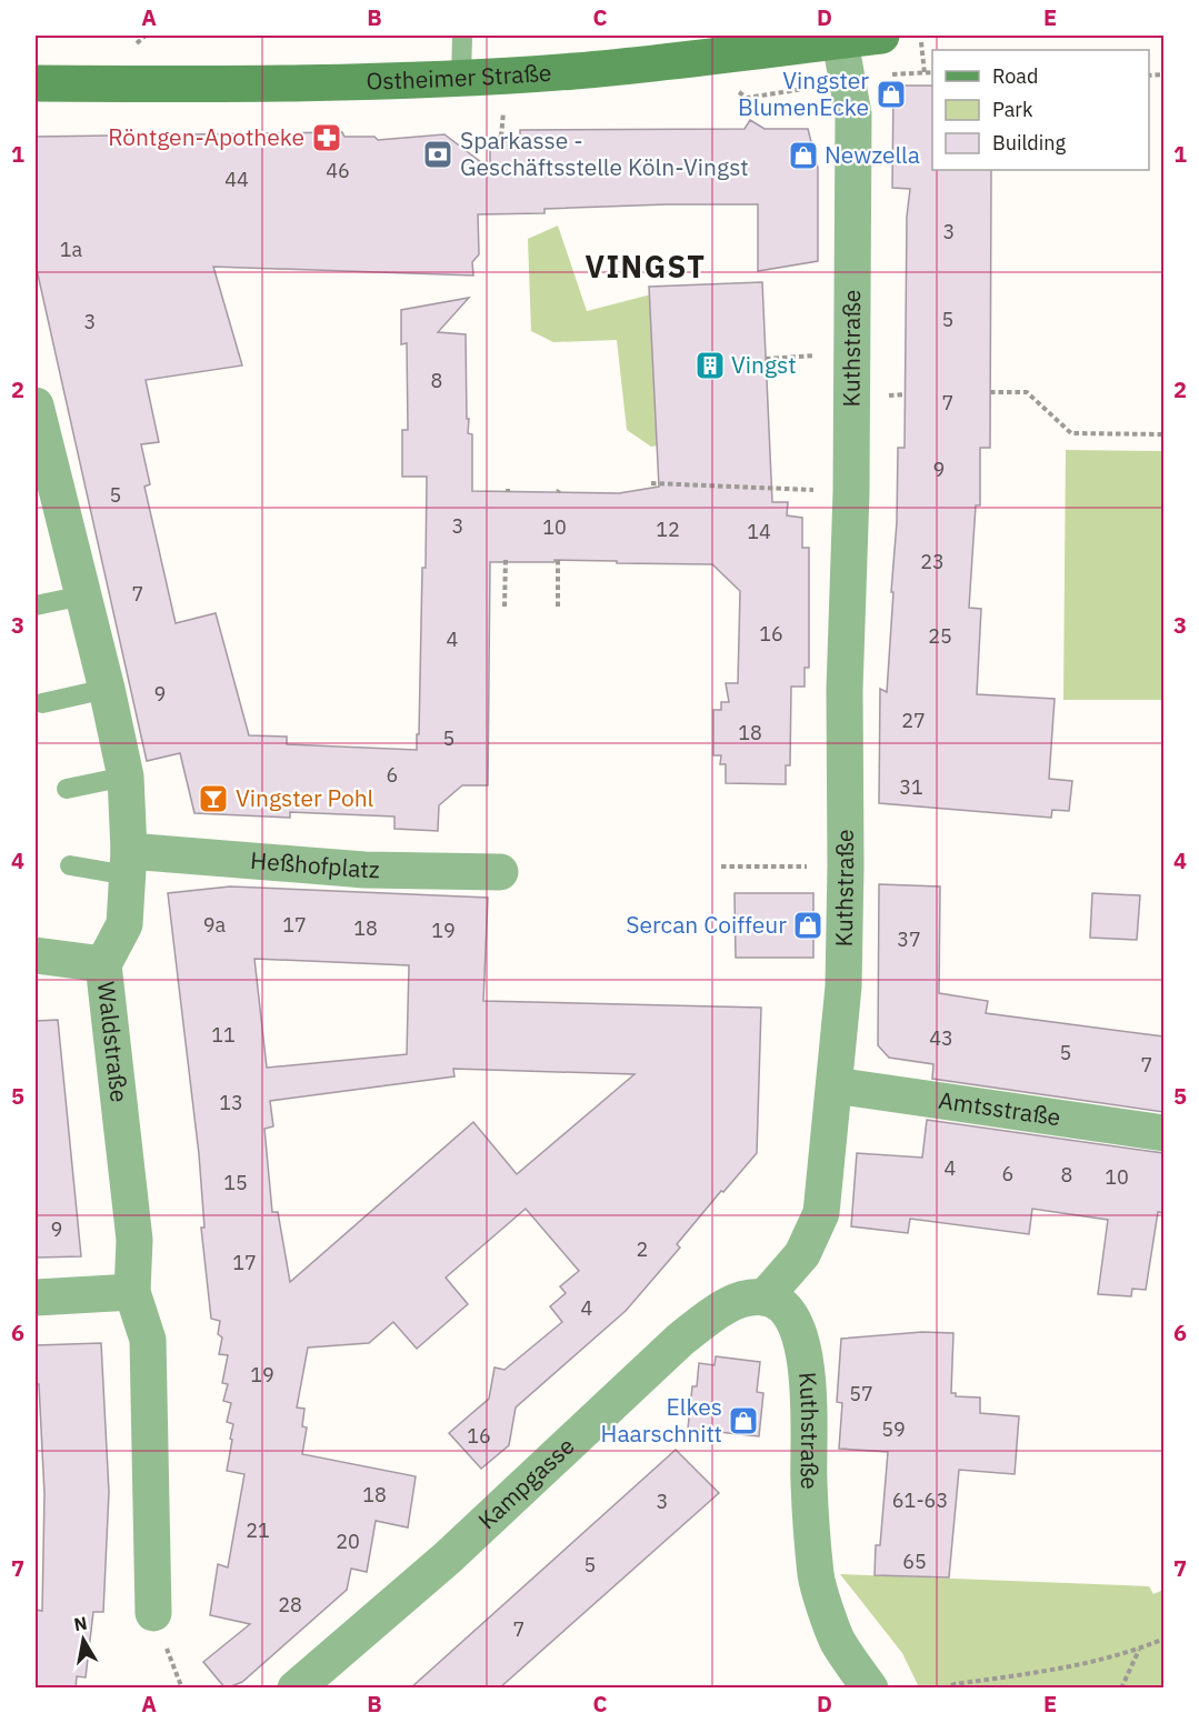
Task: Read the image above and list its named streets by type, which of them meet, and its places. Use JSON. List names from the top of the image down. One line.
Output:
{"streets":{"main road":["Ostheimer Straße"],"street":["Kuthstraße","Heßhofplatz","Waldstraße","Amtsstraße","Kampgasse"]},"crossings":[["Ostheimer Straße","Kuthstraße"],["Kuthstraße","Amtsstraße"],["Kuthstraße","Kampgasse"],["Heßhofplatz","Waldstraße"]],"districts":["VINGST"],"places":{"shop":["Vingster BlumenEcke","Newzella","Sercan Coiffeur","Elkes Haarschnitt"],"pharmacy":["Röntgen-Apotheke"],"bank":["Sparkasse - Geschäftsstelle Köln-Vingst"],"building":["Vingst"],"bar":["Vingster Pohl"]},"house_numbers":["46","44","3","1a","5","3","8","7","9","5","3","10","12","14","23","7","16","25","4","9","27","18","5","6","31","9a","17","18","19","37","11","43","5","7","13","4","6","8","10","15","9","2","17","4","19","57","59","16","18","61-63","3","21","20","65","5","28","7"],"legend":["Road","Park","Building"],"north":"top","grid":{"columns":["A","B","C","D","E"],"rows":["1","2","3","4","5","6","7"]}}
